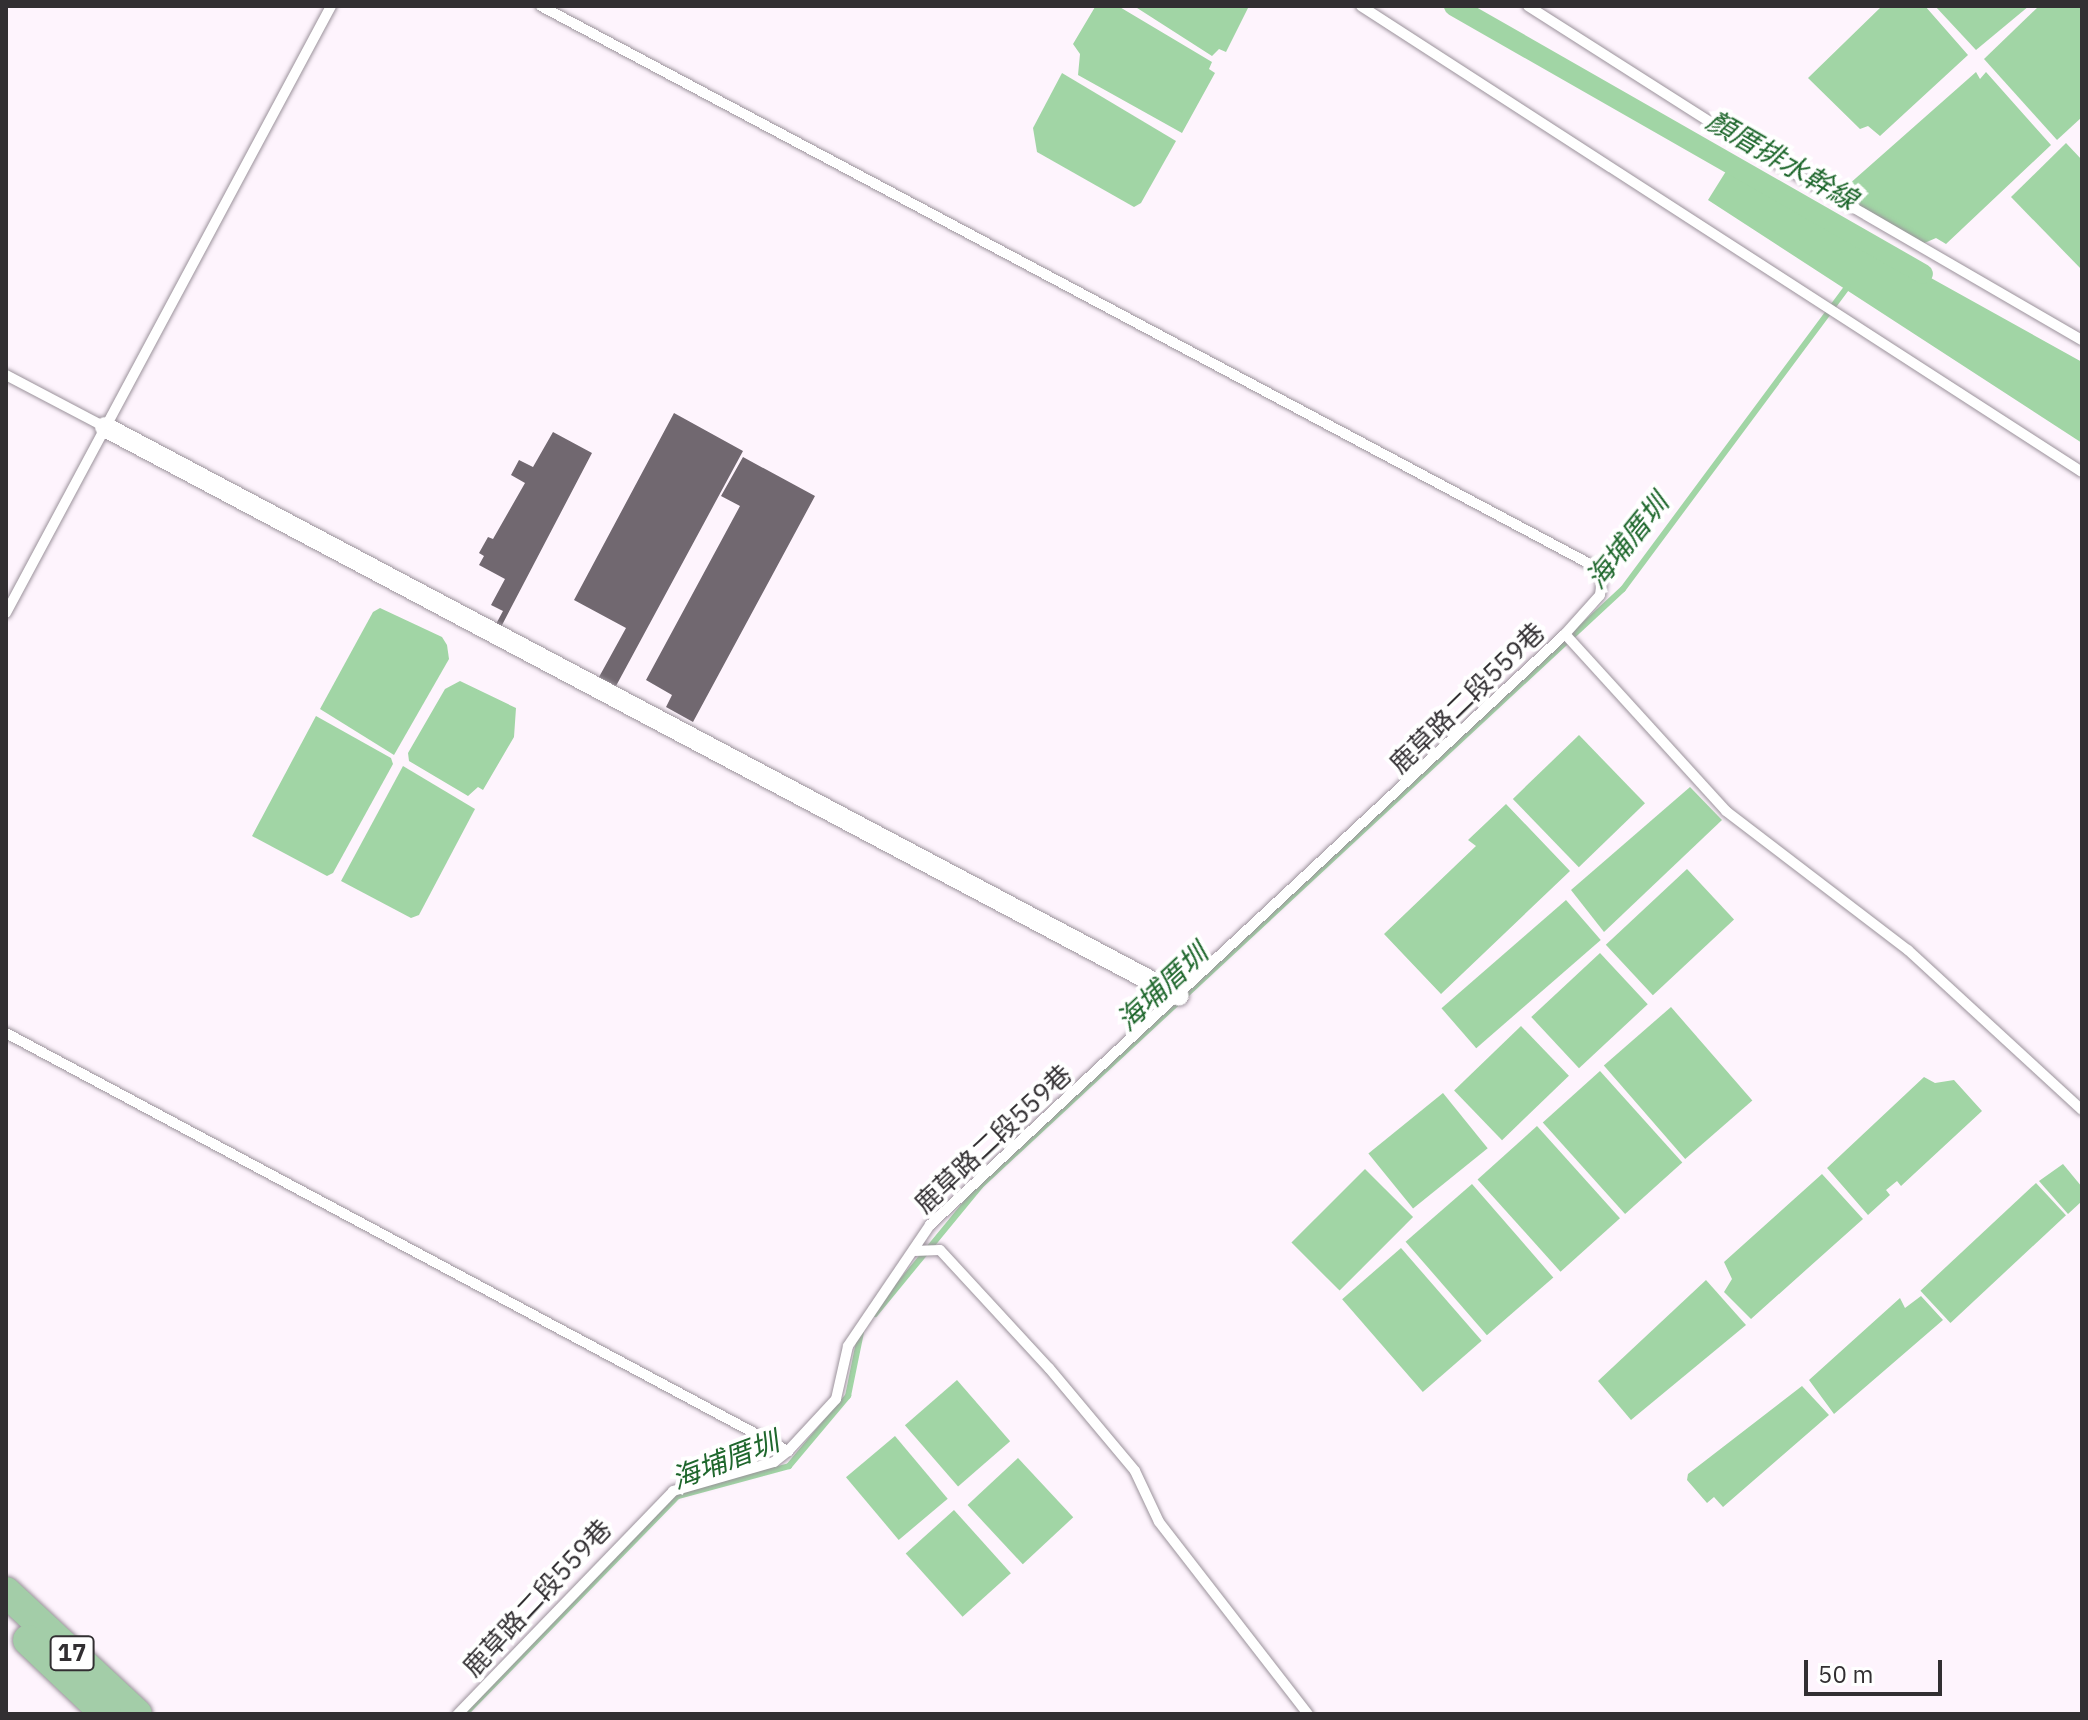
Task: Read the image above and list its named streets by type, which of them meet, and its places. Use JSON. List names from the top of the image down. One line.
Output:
{"streets":{"main road":["17"],"lane":["鹿草路二段559巷"]},"water":["顏厝排水幹線","海埔厝圳"],"scale_bar":"50 m"}
